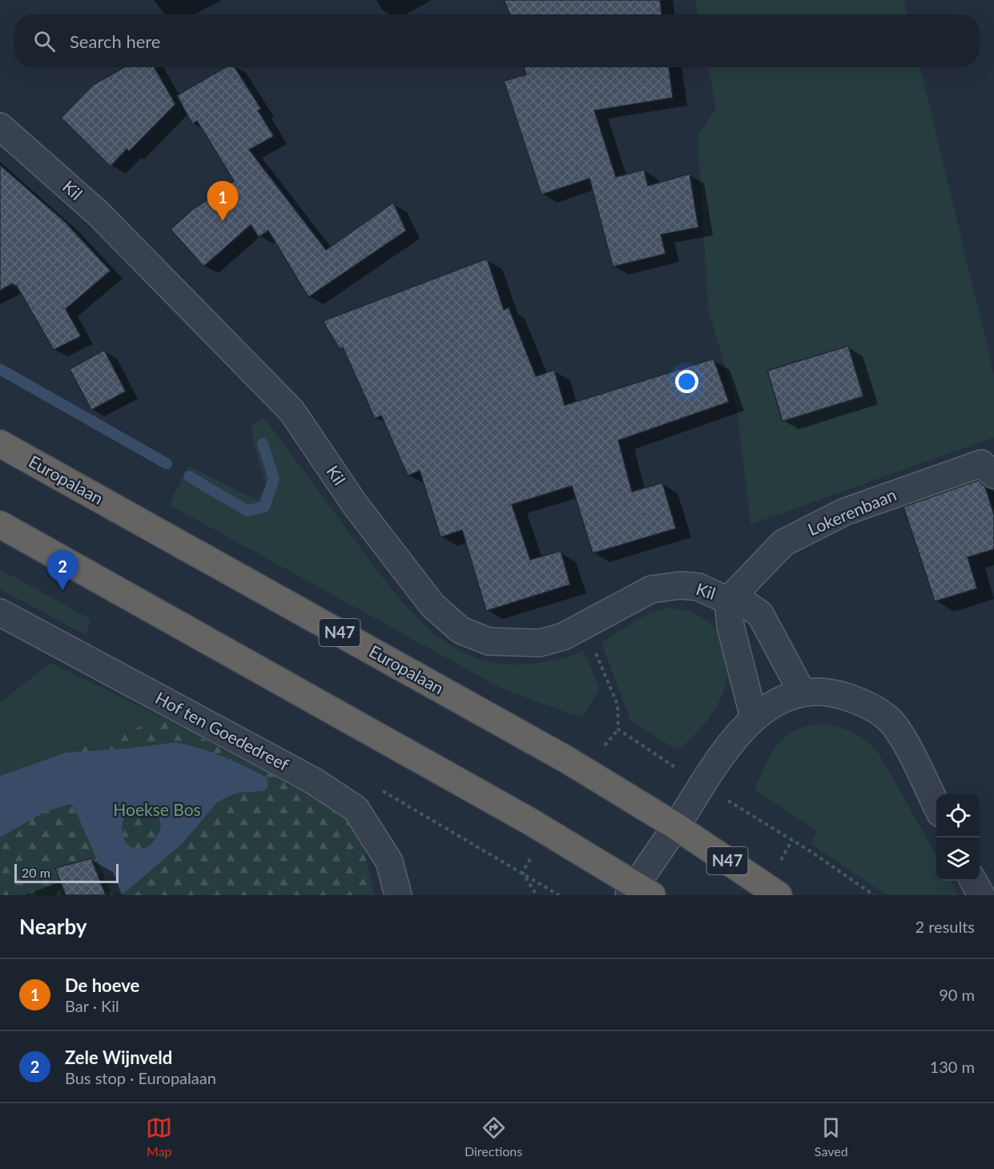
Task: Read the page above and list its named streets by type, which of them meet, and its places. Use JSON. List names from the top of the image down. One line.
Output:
{"streets":{"highway":["Europalaan","N47"],"street":["Kil","Lokerenbaan","Hof ten Goededreef"]},"crossings":[["Kil","Lokerenbaan"]],"parks":["Hoekse Bos"],"scale_bar":"20 m","page":{"search":"Search here","pins":["1","2"],"scale":"20 m","heading":["Nearby","2 results"],"list":[{"mark":"1","name":"De hoeve","note":"Bar · Kil","value":"90 m"},{"mark":"2","name":"Zele Wijnveld","note":"Bus stop · Europalaan","value":"130 m"}],"nav":["Map","Directions","Saved"]}}
